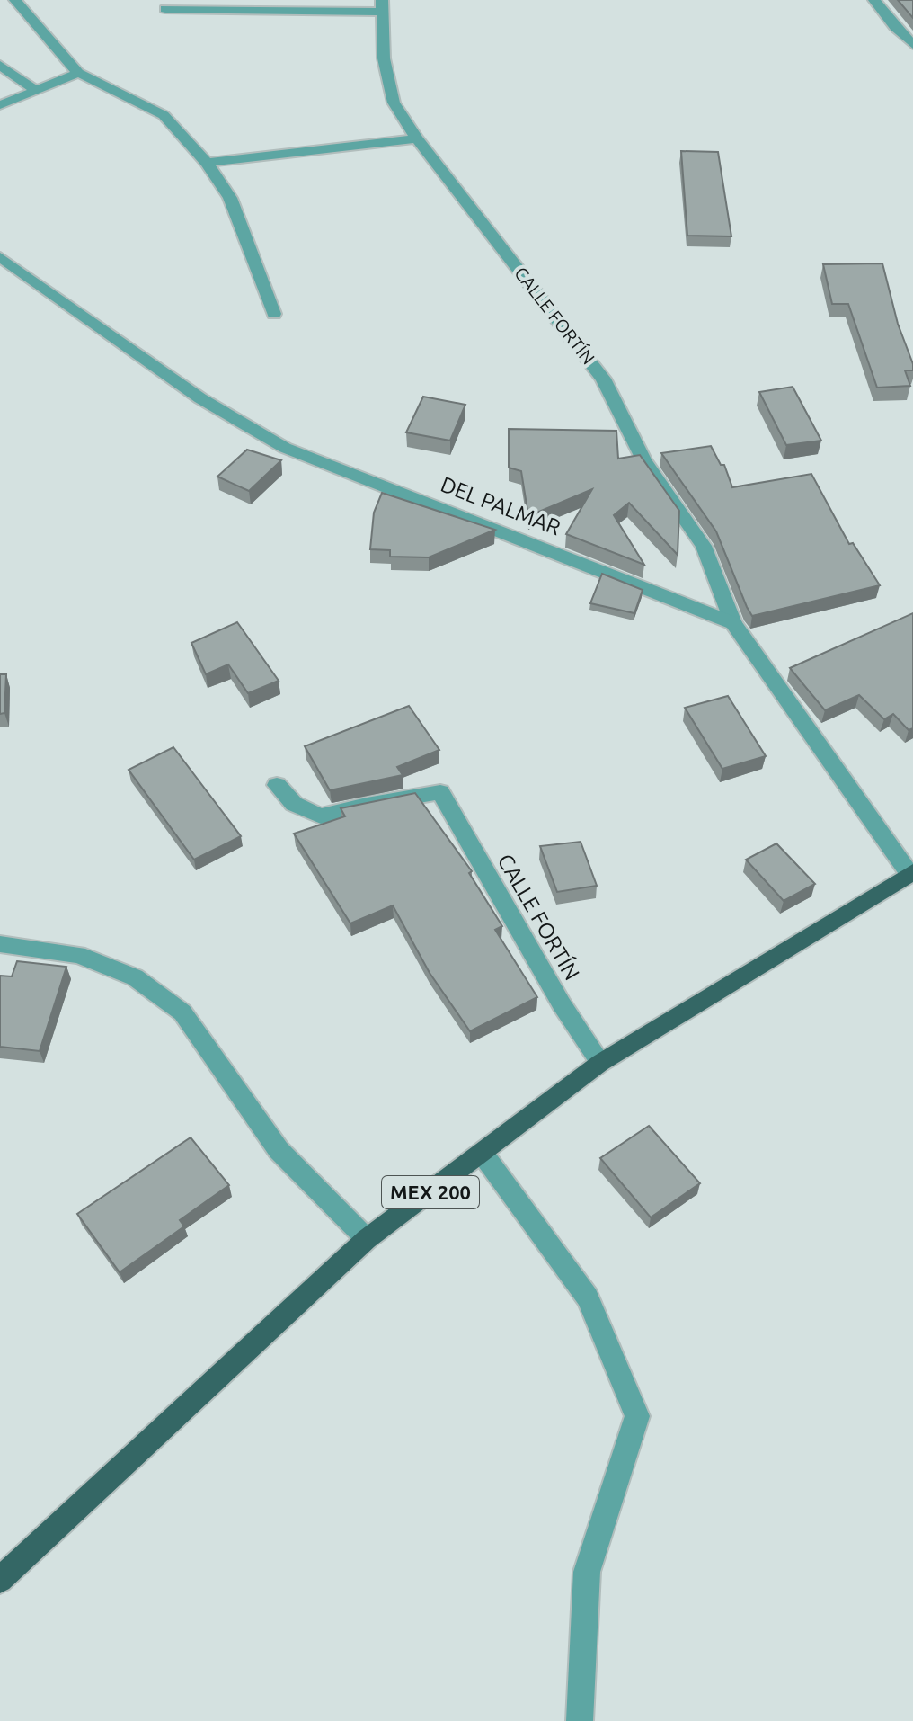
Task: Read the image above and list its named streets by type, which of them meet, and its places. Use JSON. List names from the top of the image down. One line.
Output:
{"streets":{"main road":["MEX 200"],"street":["CALLE FORTÍN","DEL PALMAR"]},"crossings":[["CALLE FORTÍN","DEL PALMAR"],["CALLE FORTÍN","MEX 200"]]}
